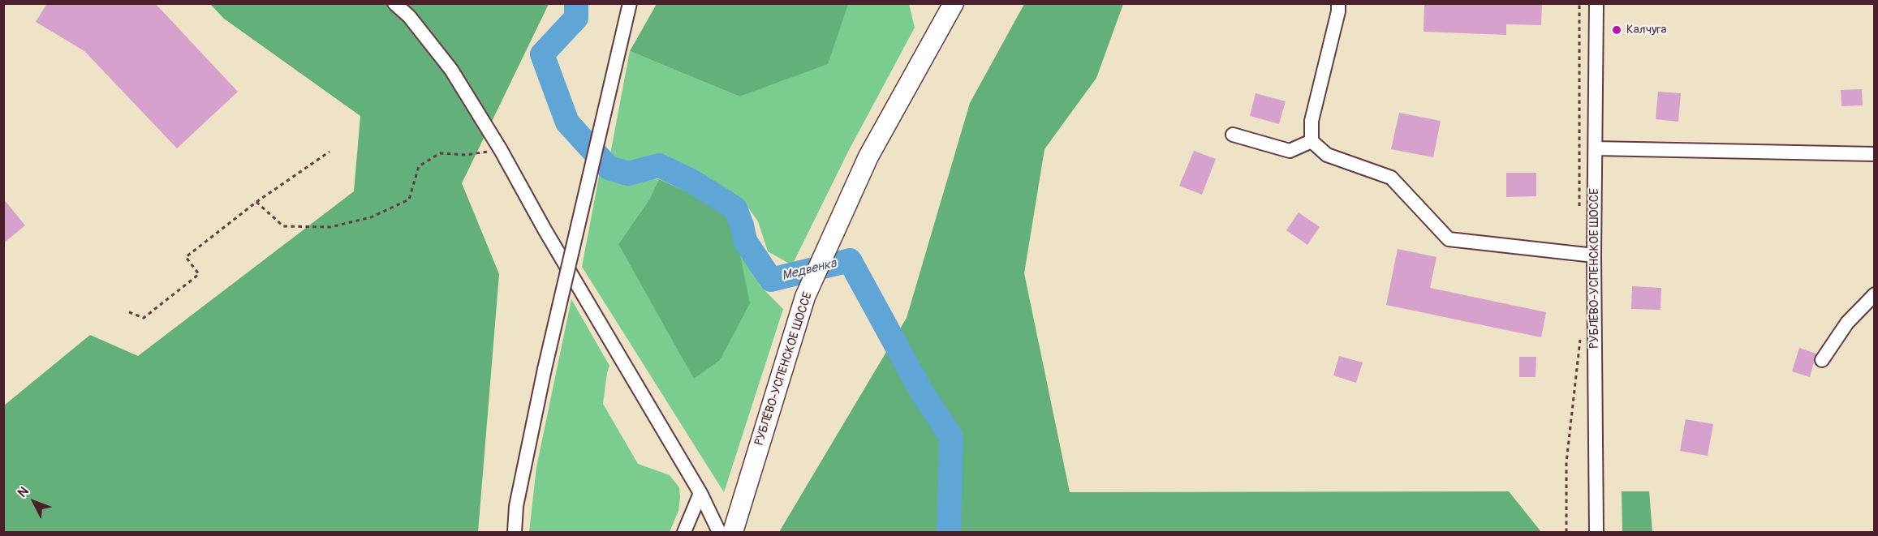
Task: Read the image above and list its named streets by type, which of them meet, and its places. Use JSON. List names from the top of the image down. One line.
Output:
{"streets":{"main road":["РУБЛЁВО-УСПЕНСКОЕ ШОССЕ"]},"water":["Медвенка"],"places":["Калчуга"],"north":"top left"}
